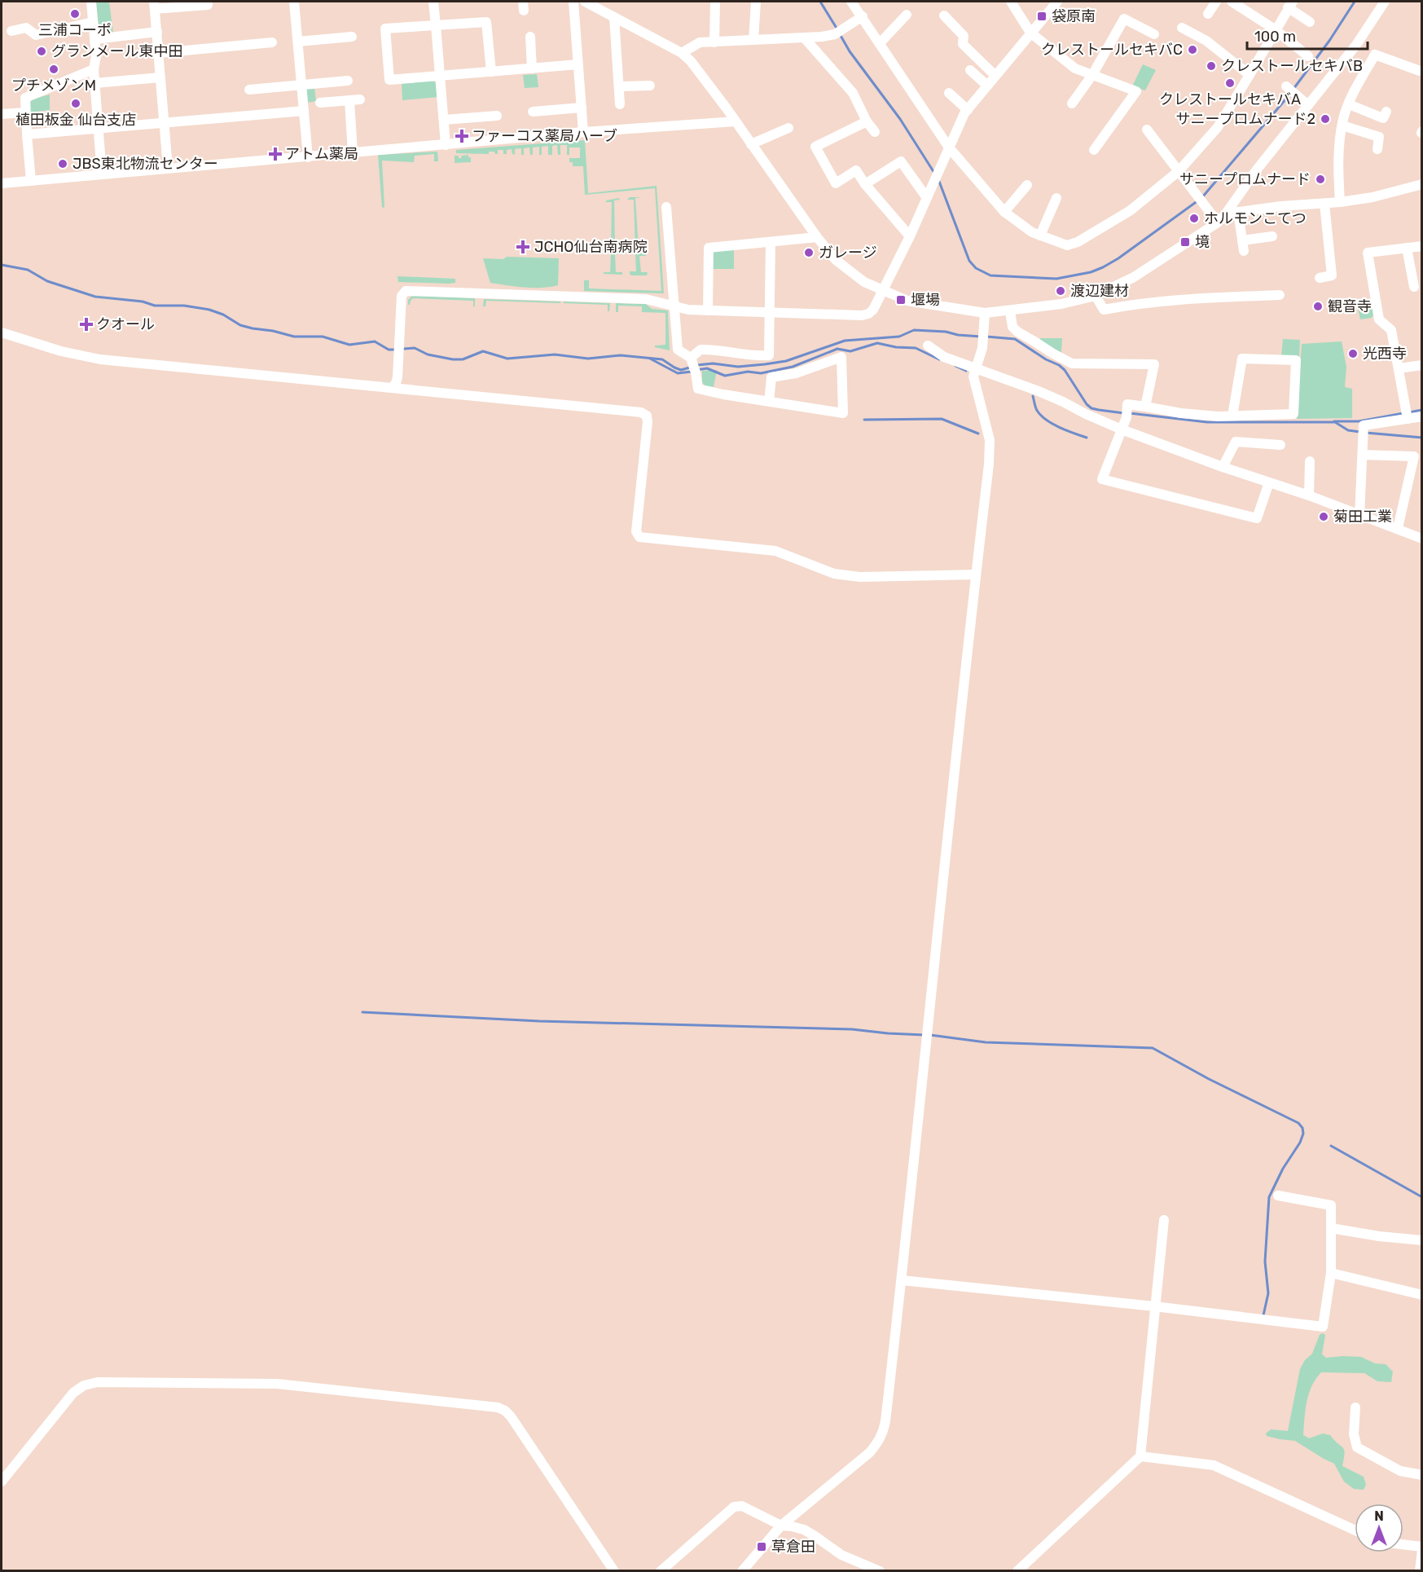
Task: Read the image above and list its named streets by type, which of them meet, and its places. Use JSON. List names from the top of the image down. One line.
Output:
{"places":{"other":["三浦コーポ","クレストールセキバC","グランメール東中田","クレストールセキバB","プチメゾンM","クレストールセキバA","植田板金 仙台支店","サニープロムナード2","JBS東北物流センター","サニープロムナード","ホルモンこてつ","ガレージ","渡辺建材","観音寺","光西寺","菊田工業"],"transit":["袋原南","境","堰場","草倉田"],"health":["ファーコス薬局ハーブ","アトム薬局","JCHO仙台南病院","クオール"]},"scale_bar":"100 m","north":"top"}
